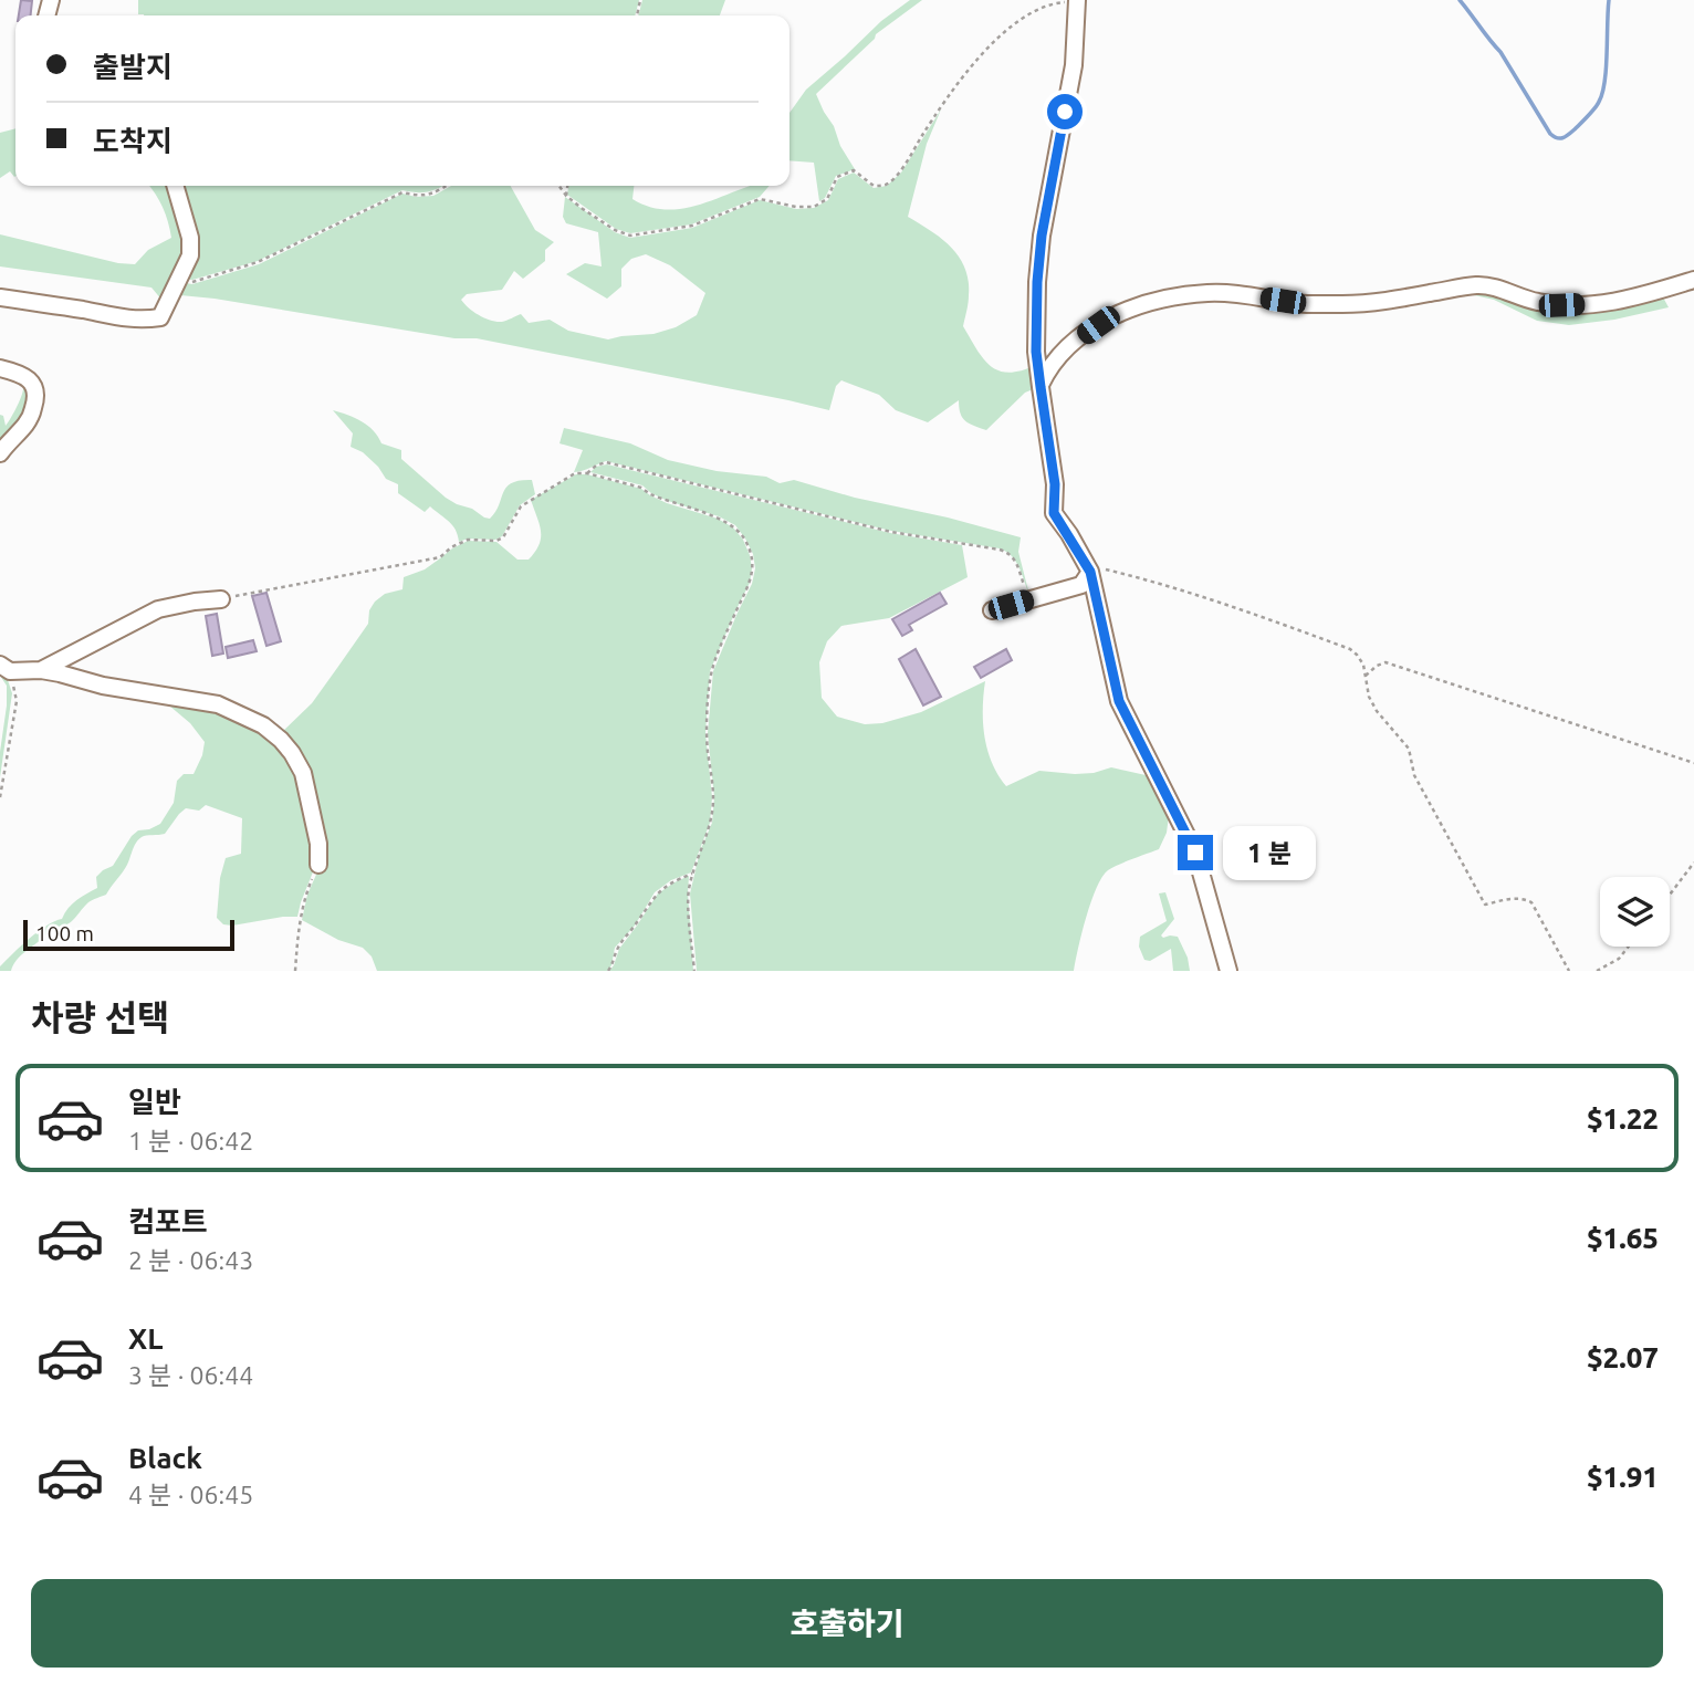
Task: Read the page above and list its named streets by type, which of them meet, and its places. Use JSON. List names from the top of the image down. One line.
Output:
{"scale_bar":"100 m","page":{"banner":["출발지","도착지"],"bubble":"1 분","scale":"100 m","heading":"차량 선택","list":[{"name":"일반","note":"1 분 · 06:42","value":"$1.22"},{"name":"컴포트","note":"2 분 · 06:43","value":"$1.65"},{"name":"XL","note":"3 분 · 06:44","value":"$2.07"},{"name":"Black","note":"4 분 · 06:45","value":"$1.91"}],"buttons":"호출하기"}}
